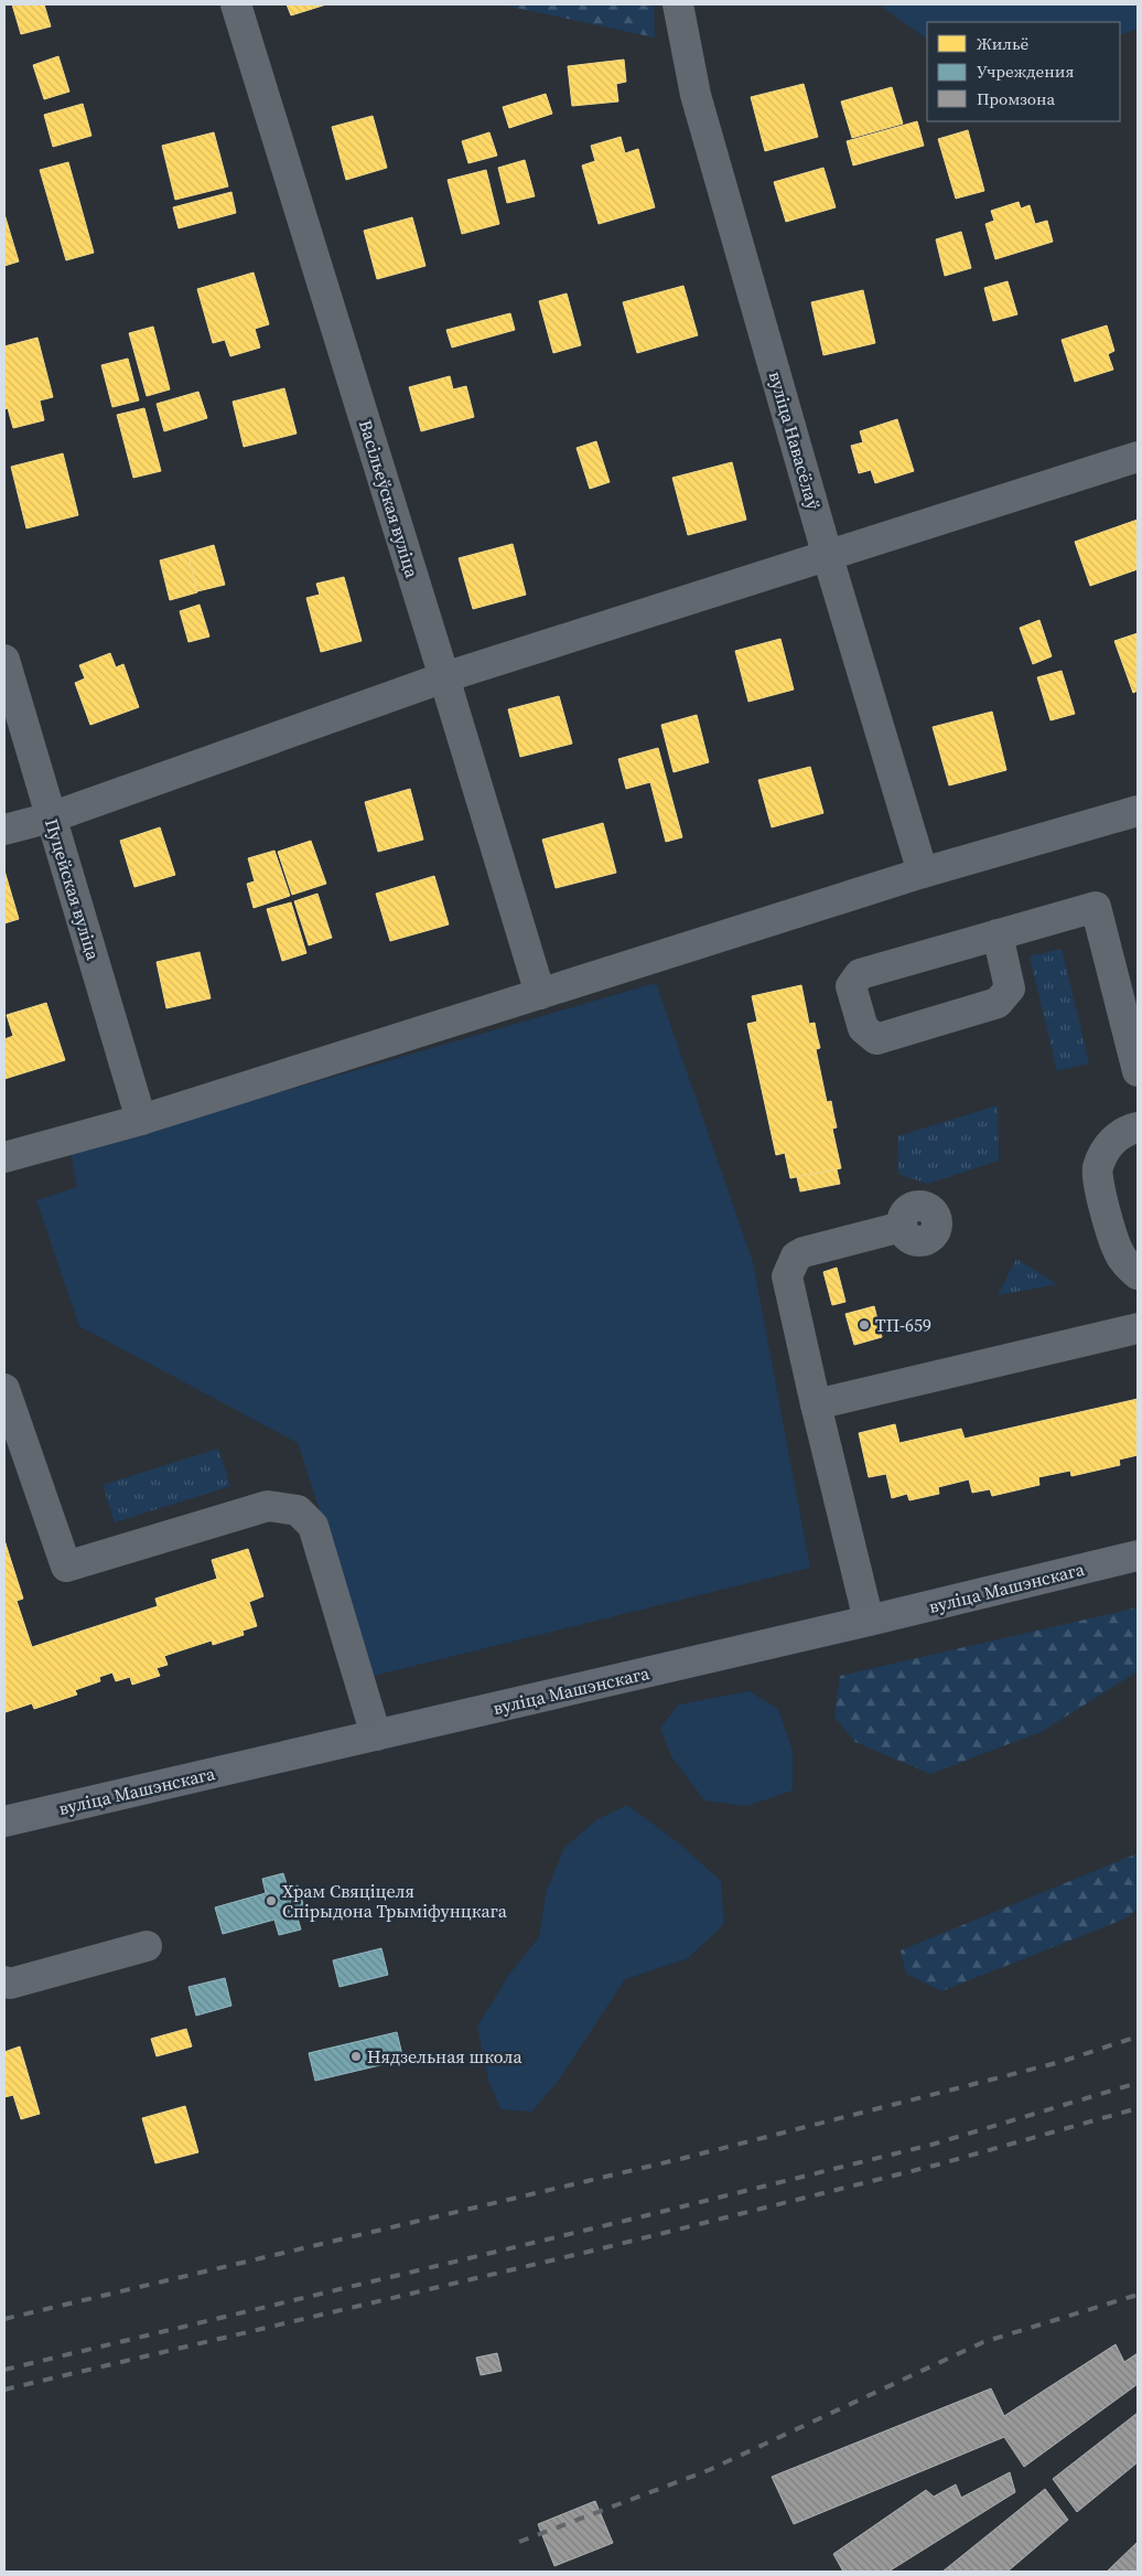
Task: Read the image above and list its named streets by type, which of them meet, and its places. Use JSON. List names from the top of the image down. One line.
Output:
{"streets":{"main road":["вуліца Машэнскага"],"street":["вуліца Навасёлаў","Васільеўская вуліца","Пуцейская вуліца"]},"places":["ТП-659","Храм Свяціцеля Спірыдона Трыміфунцкага","Нядзельная школа"],"legend":["Жильё","Учреждения","Промзона"]}
